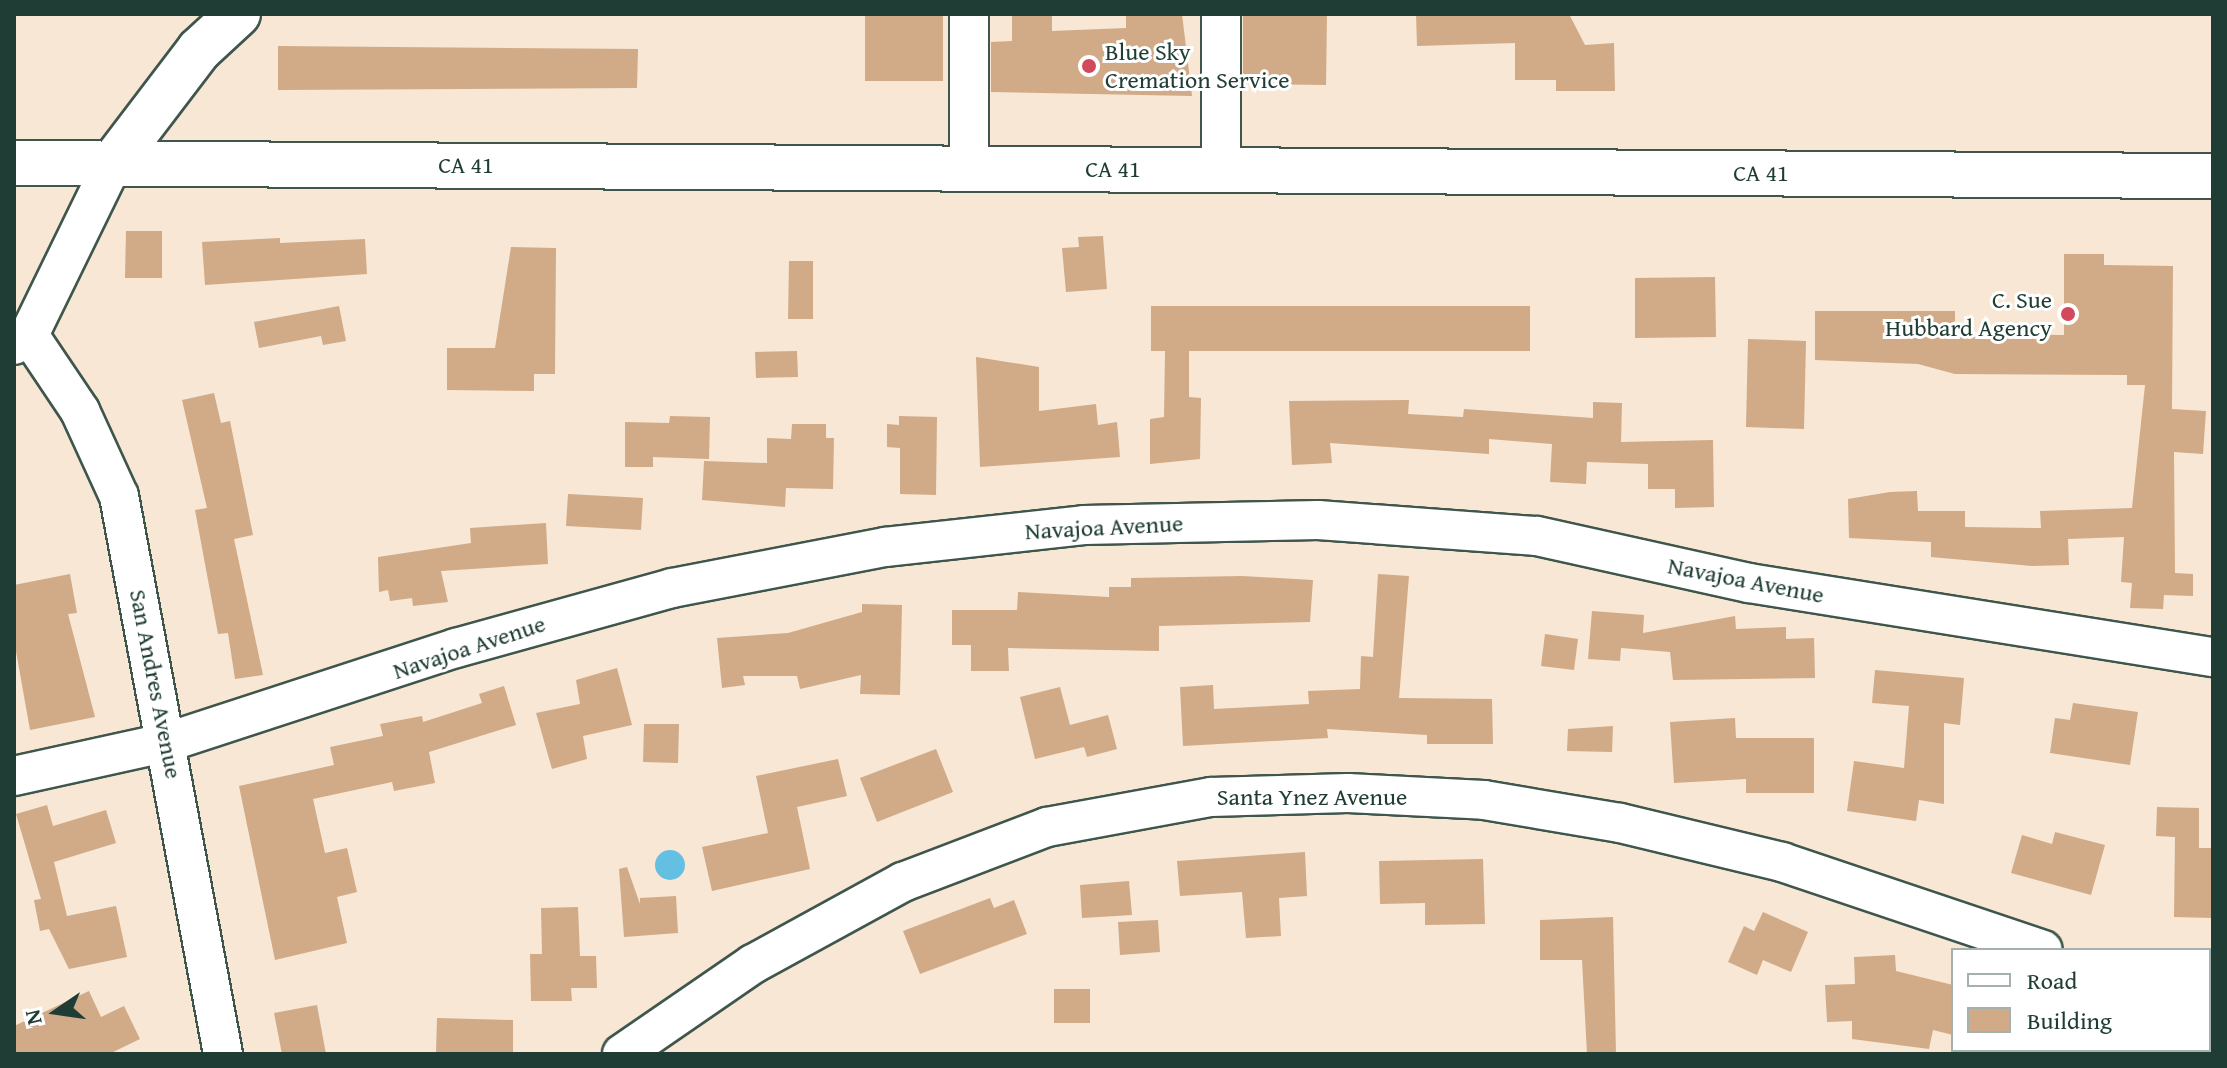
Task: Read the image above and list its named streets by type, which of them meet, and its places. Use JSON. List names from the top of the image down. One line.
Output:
{"streets":{"main road":["CA 41"],"street":["Navajoa Avenue","San Andres Avenue","Santa Ynez Avenue"]},"crossings":[["Navajoa Avenue","San Andres Avenue"]],"places":["Blue Sky Cremation Service","C. Sue Hubbard Agency"],"legend":["Road","Building"],"north":"left"}
